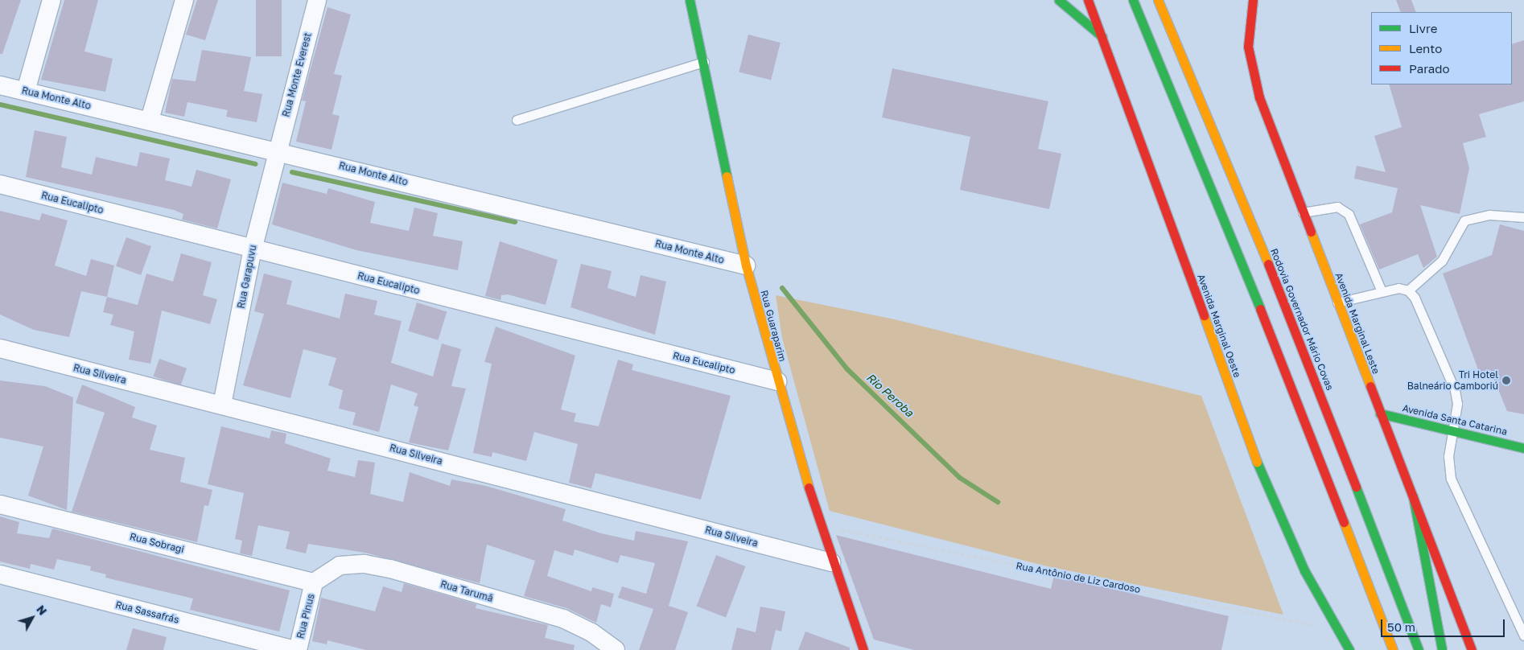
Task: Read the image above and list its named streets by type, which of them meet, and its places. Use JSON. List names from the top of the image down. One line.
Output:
{"streets":{"main road":["Rodovia Governador Mário Covas","Avenida Marginal Leste","Rua Guaraparim","Avenida Marginal Oeste","Avenida Santa Catarina"],"street":["Rua Monte Everest","Rua Monte Alto","Rua Eucalipto","Rua Garapuvu","Rua Silveira","Rua Sobragi","Rua Tarumã","Rua Sassafrás","Rua Pinus"],"path":["Rua Antônio de Liz Cardoso"]},"crossings":[["Rua Monte Everest","Rua Monte Alto"],["Rua Monte Everest","Rua Garapuvu"],["Rua Monte Alto","Rua Garapuvu"],["Rua Monte Alto","Rua Guaraparim"],["Rua Eucalipto","Rua Garapuvu"],["Rua Eucalipto","Rua Guaraparim"],["Rua Garapuvu","Rua Silveira"],["Avenida Marginal Leste","Avenida Santa Catarina"],["Rua Guaraparim","Rua Silveira"],["Rua Guaraparim","Rua Antônio de Liz Cardoso"],["Avenida Marginal Oeste","Rua Antônio de Liz Cardoso"],["Rua Sobragi","Rua Tarumã"],["Rua Sobragi","Rua Pinus"],["Rua Tarumã","Rua Pinus"]],"water":["Rio Peroba"],"places":["Tri Hotel Balneário Camboriú"],"legend":["Livre","Lento","Parado"],"scale_bar":"50 m","north":"top right"}
